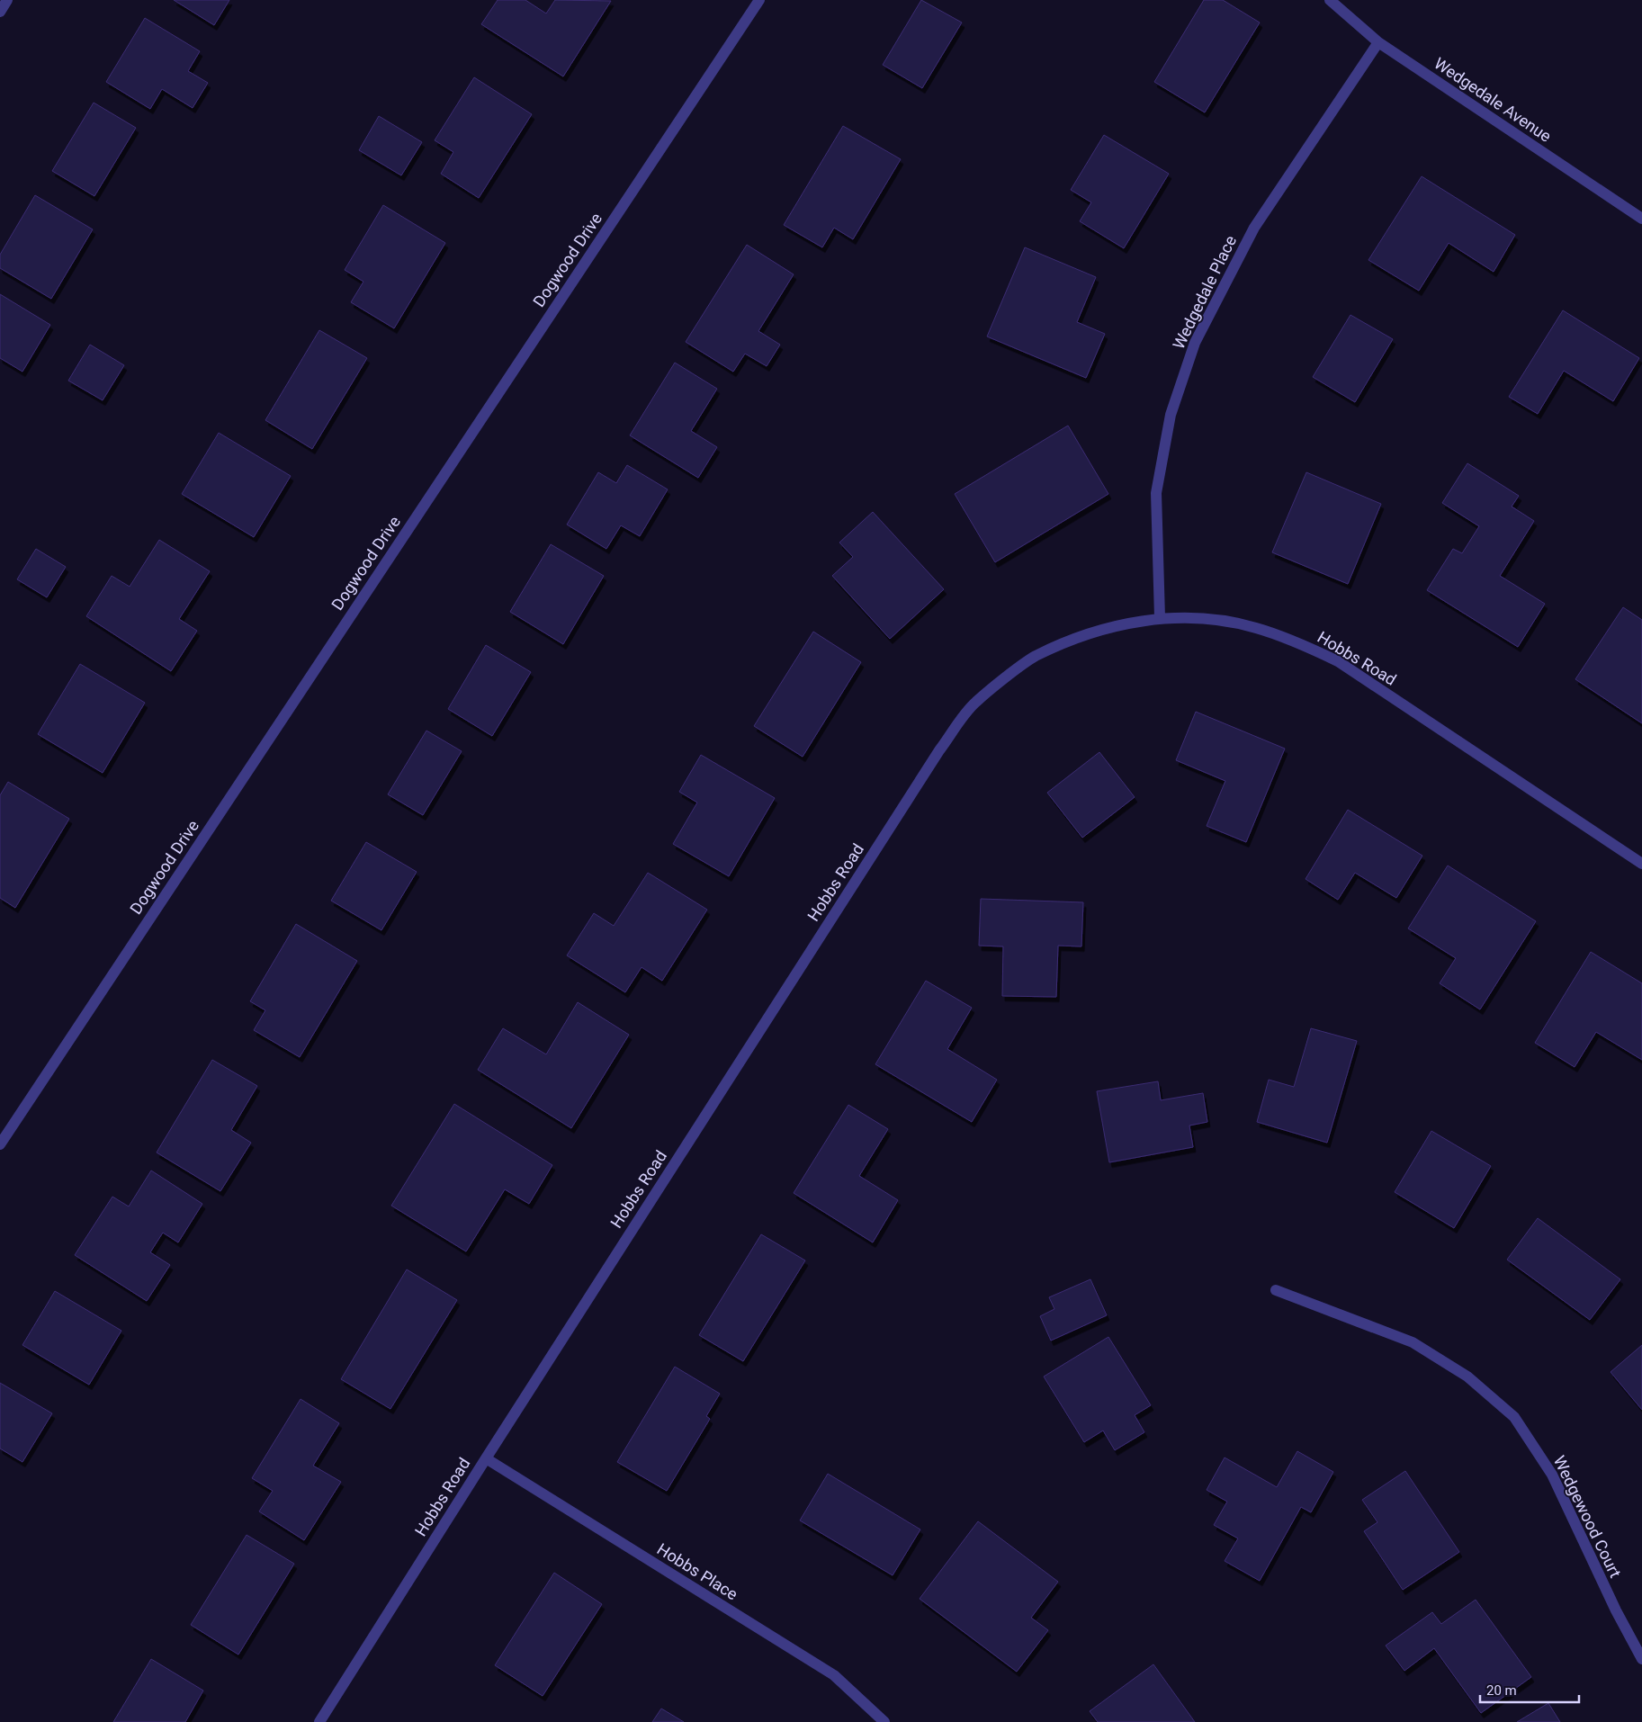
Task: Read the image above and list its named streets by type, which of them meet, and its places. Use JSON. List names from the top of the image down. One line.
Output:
{"streets":{"street":["Wedgedale Avenue","Dogwood Drive","Wedgedale Place","Hobbs Road","Wedgewood Court","Hobbs Place"]},"crossings":[["Wedgedale Avenue","Wedgedale Place"],["Wedgedale Place","Hobbs Road"],["Hobbs Road","Hobbs Place"]],"scale_bar":"20 m"}
